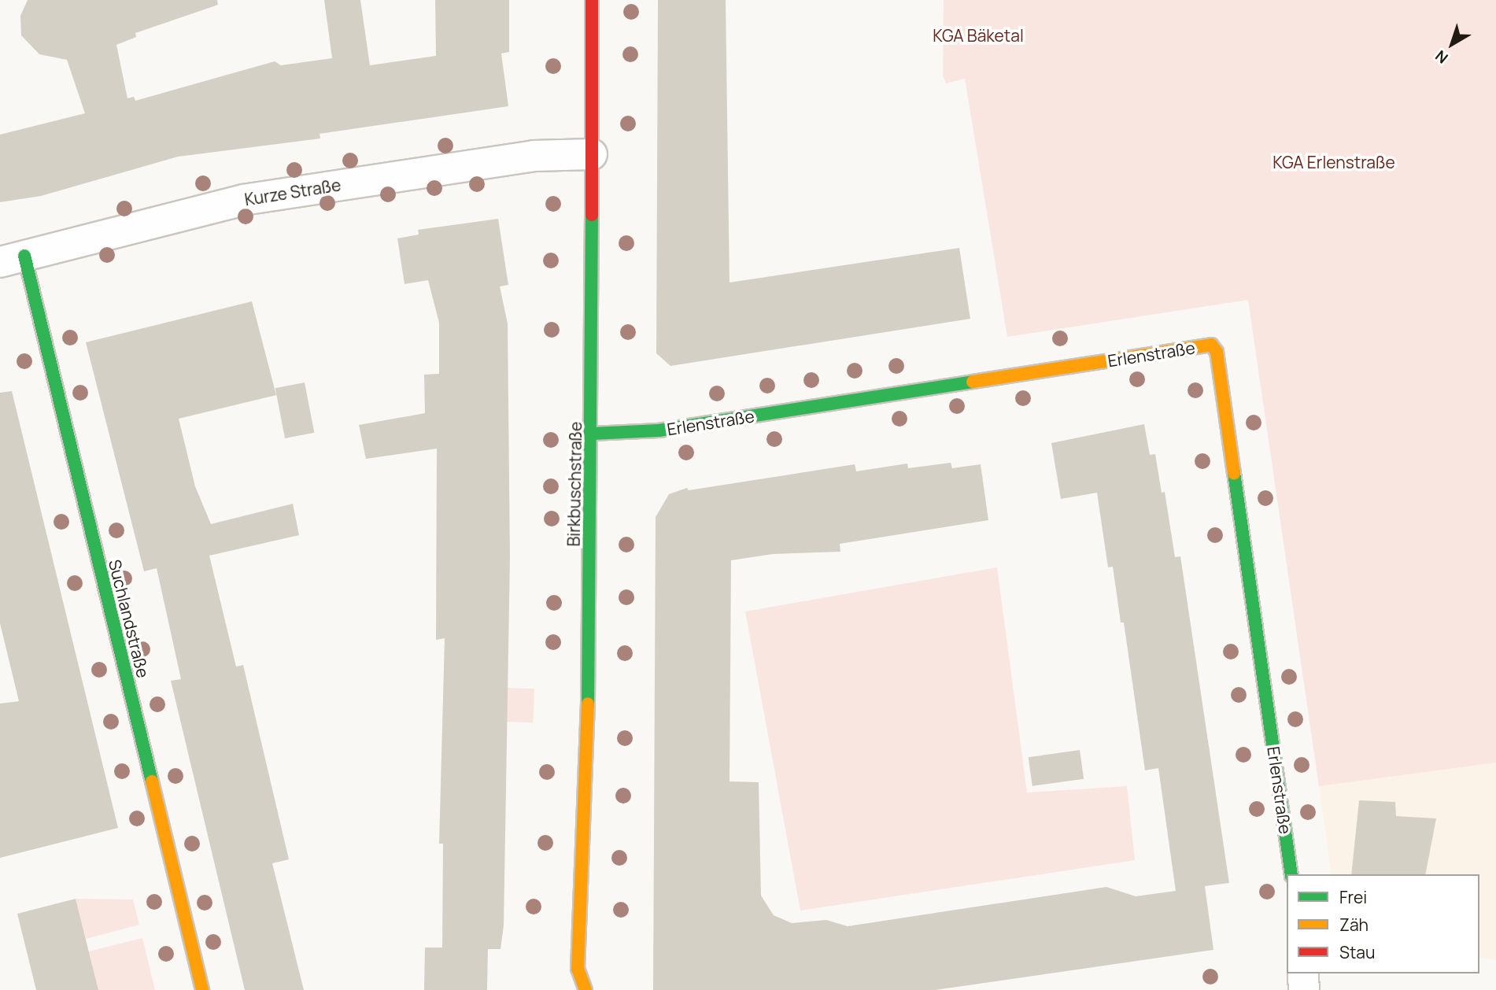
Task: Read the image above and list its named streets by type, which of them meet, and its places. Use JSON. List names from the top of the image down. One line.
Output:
{"streets":{"street":["Kurze Straße","Erlenstraße","Birkbuschstraße","Suchlandstraße"]},"crossings":[["Kurze Straße","Birkbuschstraße"],["Kurze Straße","Suchlandstraße"],["Erlenstraße","Birkbuschstraße"]],"parks":["KGA Bäketal","KGA Erlenstraße"],"legend":["Frei","Zäh","Stau"],"north":"bottom left"}
